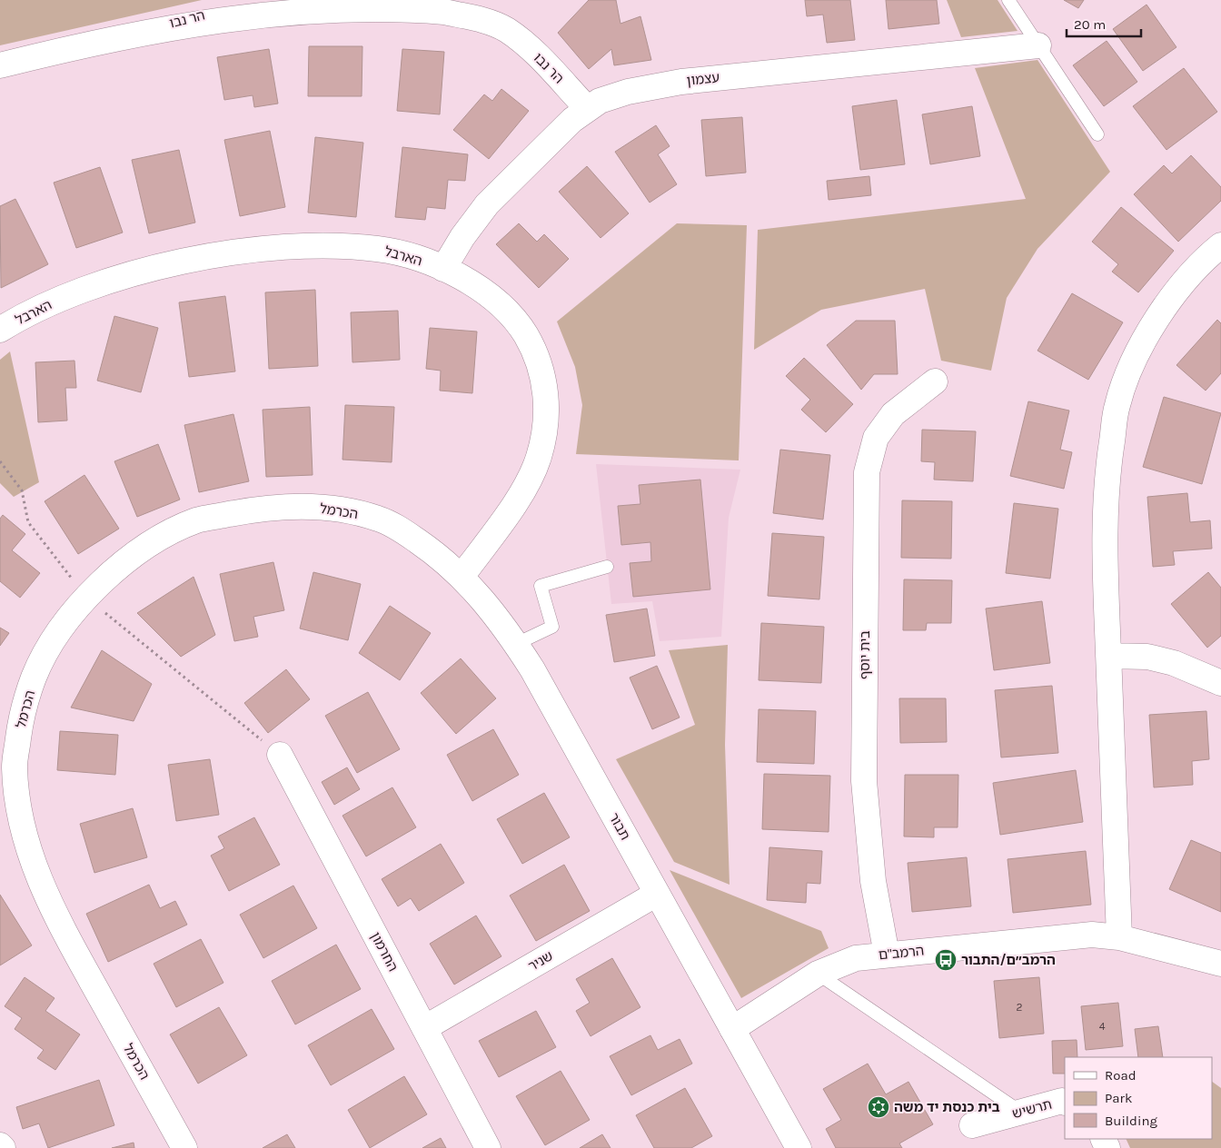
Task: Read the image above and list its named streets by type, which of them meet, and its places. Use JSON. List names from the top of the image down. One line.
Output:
{"streets":{"street":["הר נבו","עצמון","הארבל","הכרמל","בית יוסף","תבור","החרמון","הרמב\"ם","שניר","תרשיש"]},"crossings":[["הר נבו","עצמון"],["עצמון","הארבל"],["הארבל","תבור"],["הכרמל","תבור"],["בית יוסף","הרמב\"ם"],["תבור","הרמב\"ם"],["תבור","שניר"],["החרמון","שניר"]],"places":{"bus stop":["הרמב״ם/התבור"],"synagogue":["בית כנסת יד משה"]},"house_numbers":["2","4"],"legend":["Road","Park","Building"],"scale_bar":"20 m"}
